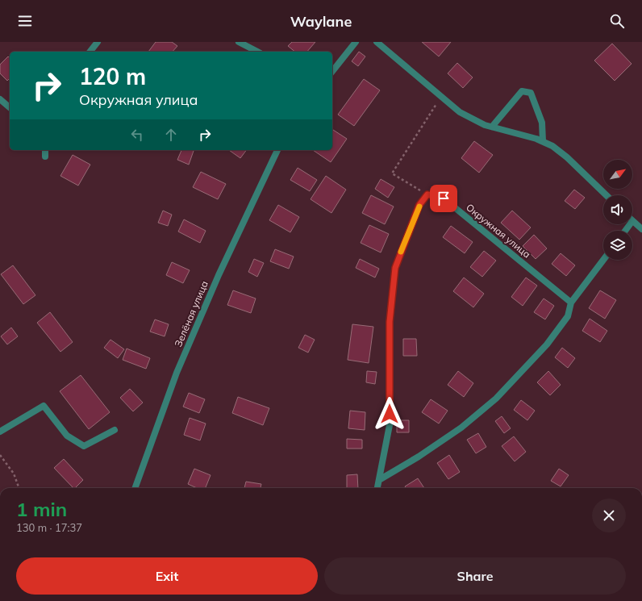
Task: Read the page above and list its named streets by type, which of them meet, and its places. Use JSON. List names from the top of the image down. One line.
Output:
{"streets":{"street":["Окружная улица","Зелёная улица"]},"north":"top right","page":{"header":"Waylane","turn":["120 m","Окружная улица"],"heading":["1 min","130 m · 17:37"],"buttons":["Exit","Share"]}}
